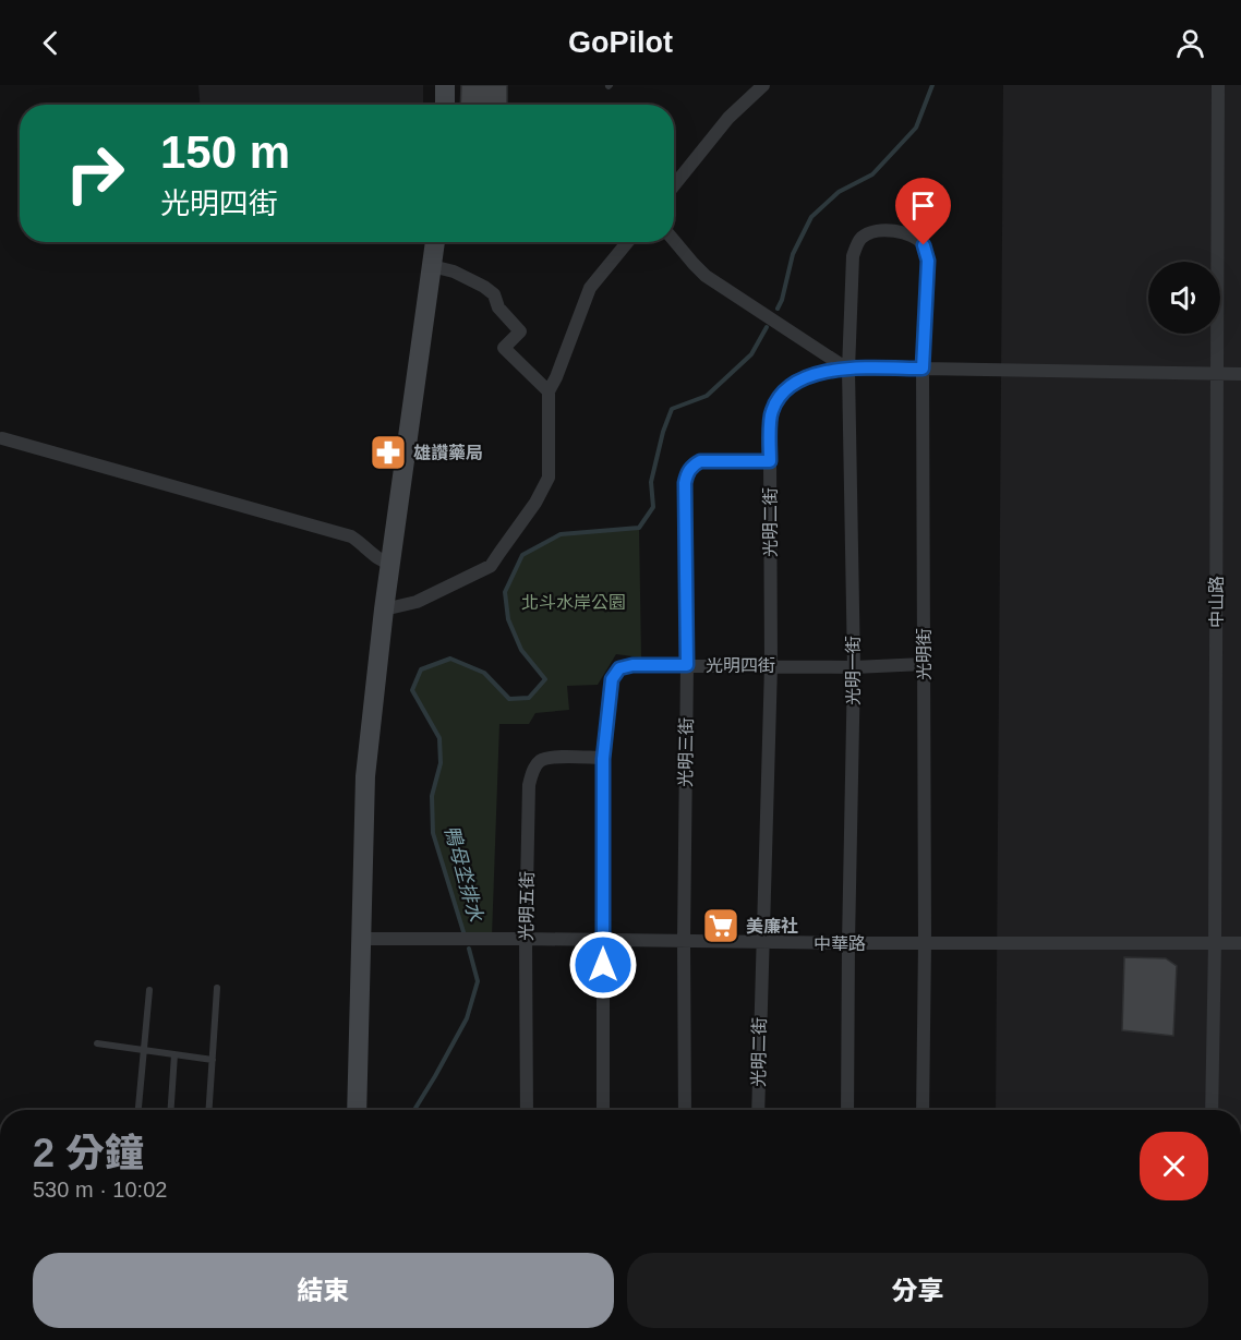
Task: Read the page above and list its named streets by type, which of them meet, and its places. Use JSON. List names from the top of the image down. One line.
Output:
{"streets":{"street":["光明二街","中山路","光明街","光明四街","光明一街","光明三街","光明五街","中華路"]},"crossings":[["光明二街","中山路"],["光明二街","光明街"],["光明二街","光明四街"],["光明二街","光明一街"],["光明二街","光明三街"],["光明二街","中華路"],["中山路","中華路"],["光明街","光明四街"],["光明街","光明一街"],["光明街","中華路"],["光明四街","光明一街"],["光明四街","光明三街"],["光明四街","光明五街"],["光明四街","中華路"],["光明一街","中華路"],["光明三街","中華路"],["光明五街","中華路"]],"water":["鴨母坔排水"],"parks":["北斗水岸公園"],"places":{"pharmacy":["雄讚藥局"],"supermarket":["美廉社"]},"page":{"header":"GoPilot","turn":["150 m","光明四街"],"heading":["2 分鐘","530 m · 10:02"],"buttons":["結束","分享"]}}
